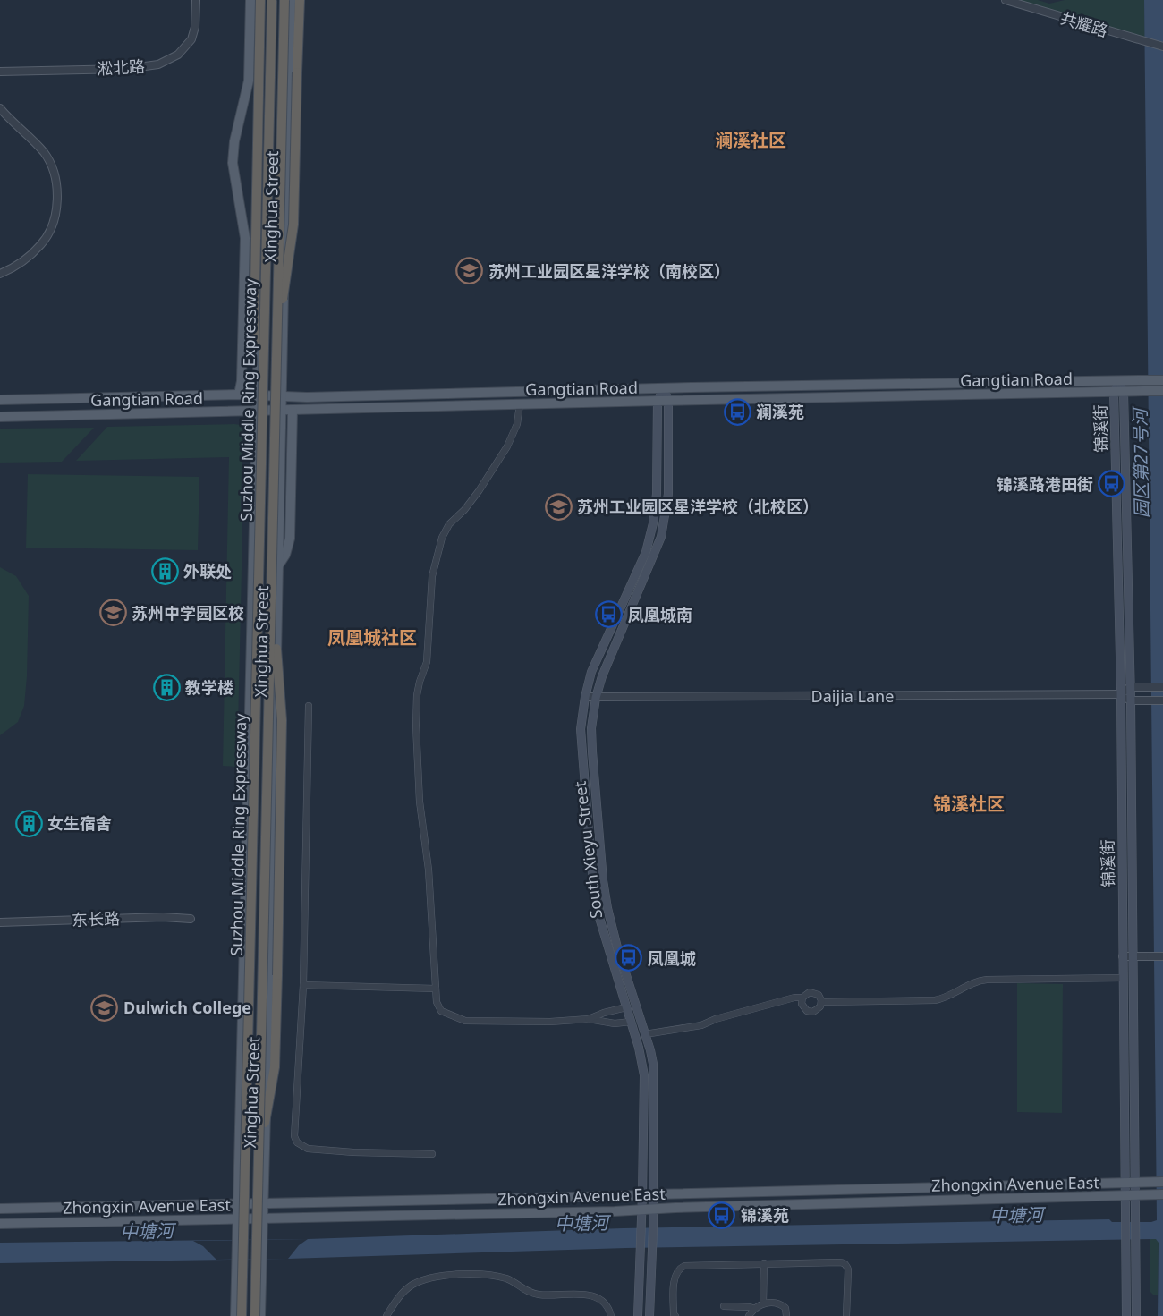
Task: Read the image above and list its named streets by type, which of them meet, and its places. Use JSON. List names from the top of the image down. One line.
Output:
{"streets":{"highway":["Suzhou Middle Ring Expressway"],"main road":["Xinghua Street","Gangtian Road","锦溪街","South Xieyu Street","Zhongxin Avenue East"],"street":["共耀路","淞北路","Daijia Lane","东长路"]},"crossings":[["Xinghua Street","Gangtian Road"],["Xinghua Street","Zhongxin Avenue East"],["Gangtian Road","锦溪街"],["Gangtian Road","South Xieyu Street"],["锦溪街","Daijia Lane"],["锦溪街","Zhongxin Avenue East"],["Daijia Lane","South Xieyu Street"],["South Xieyu Street","Zhongxin Avenue East"]],"districts":["澜溪社区","凤凰城社区","锦溪社区"],"water":["园区第27号河","中塘河"],"places":{"school or university":["苏州工业园区星洋学校（南校区）","苏州工业园区星洋学校（北校区）","苏州中学园区校","Dulwich College"],"bus stop":["澜溪苑","锦溪路港田街","凤凰城南","凤凰城","锦溪苑"],"building":["外联处","教学楼","女生宿舍"]}}
